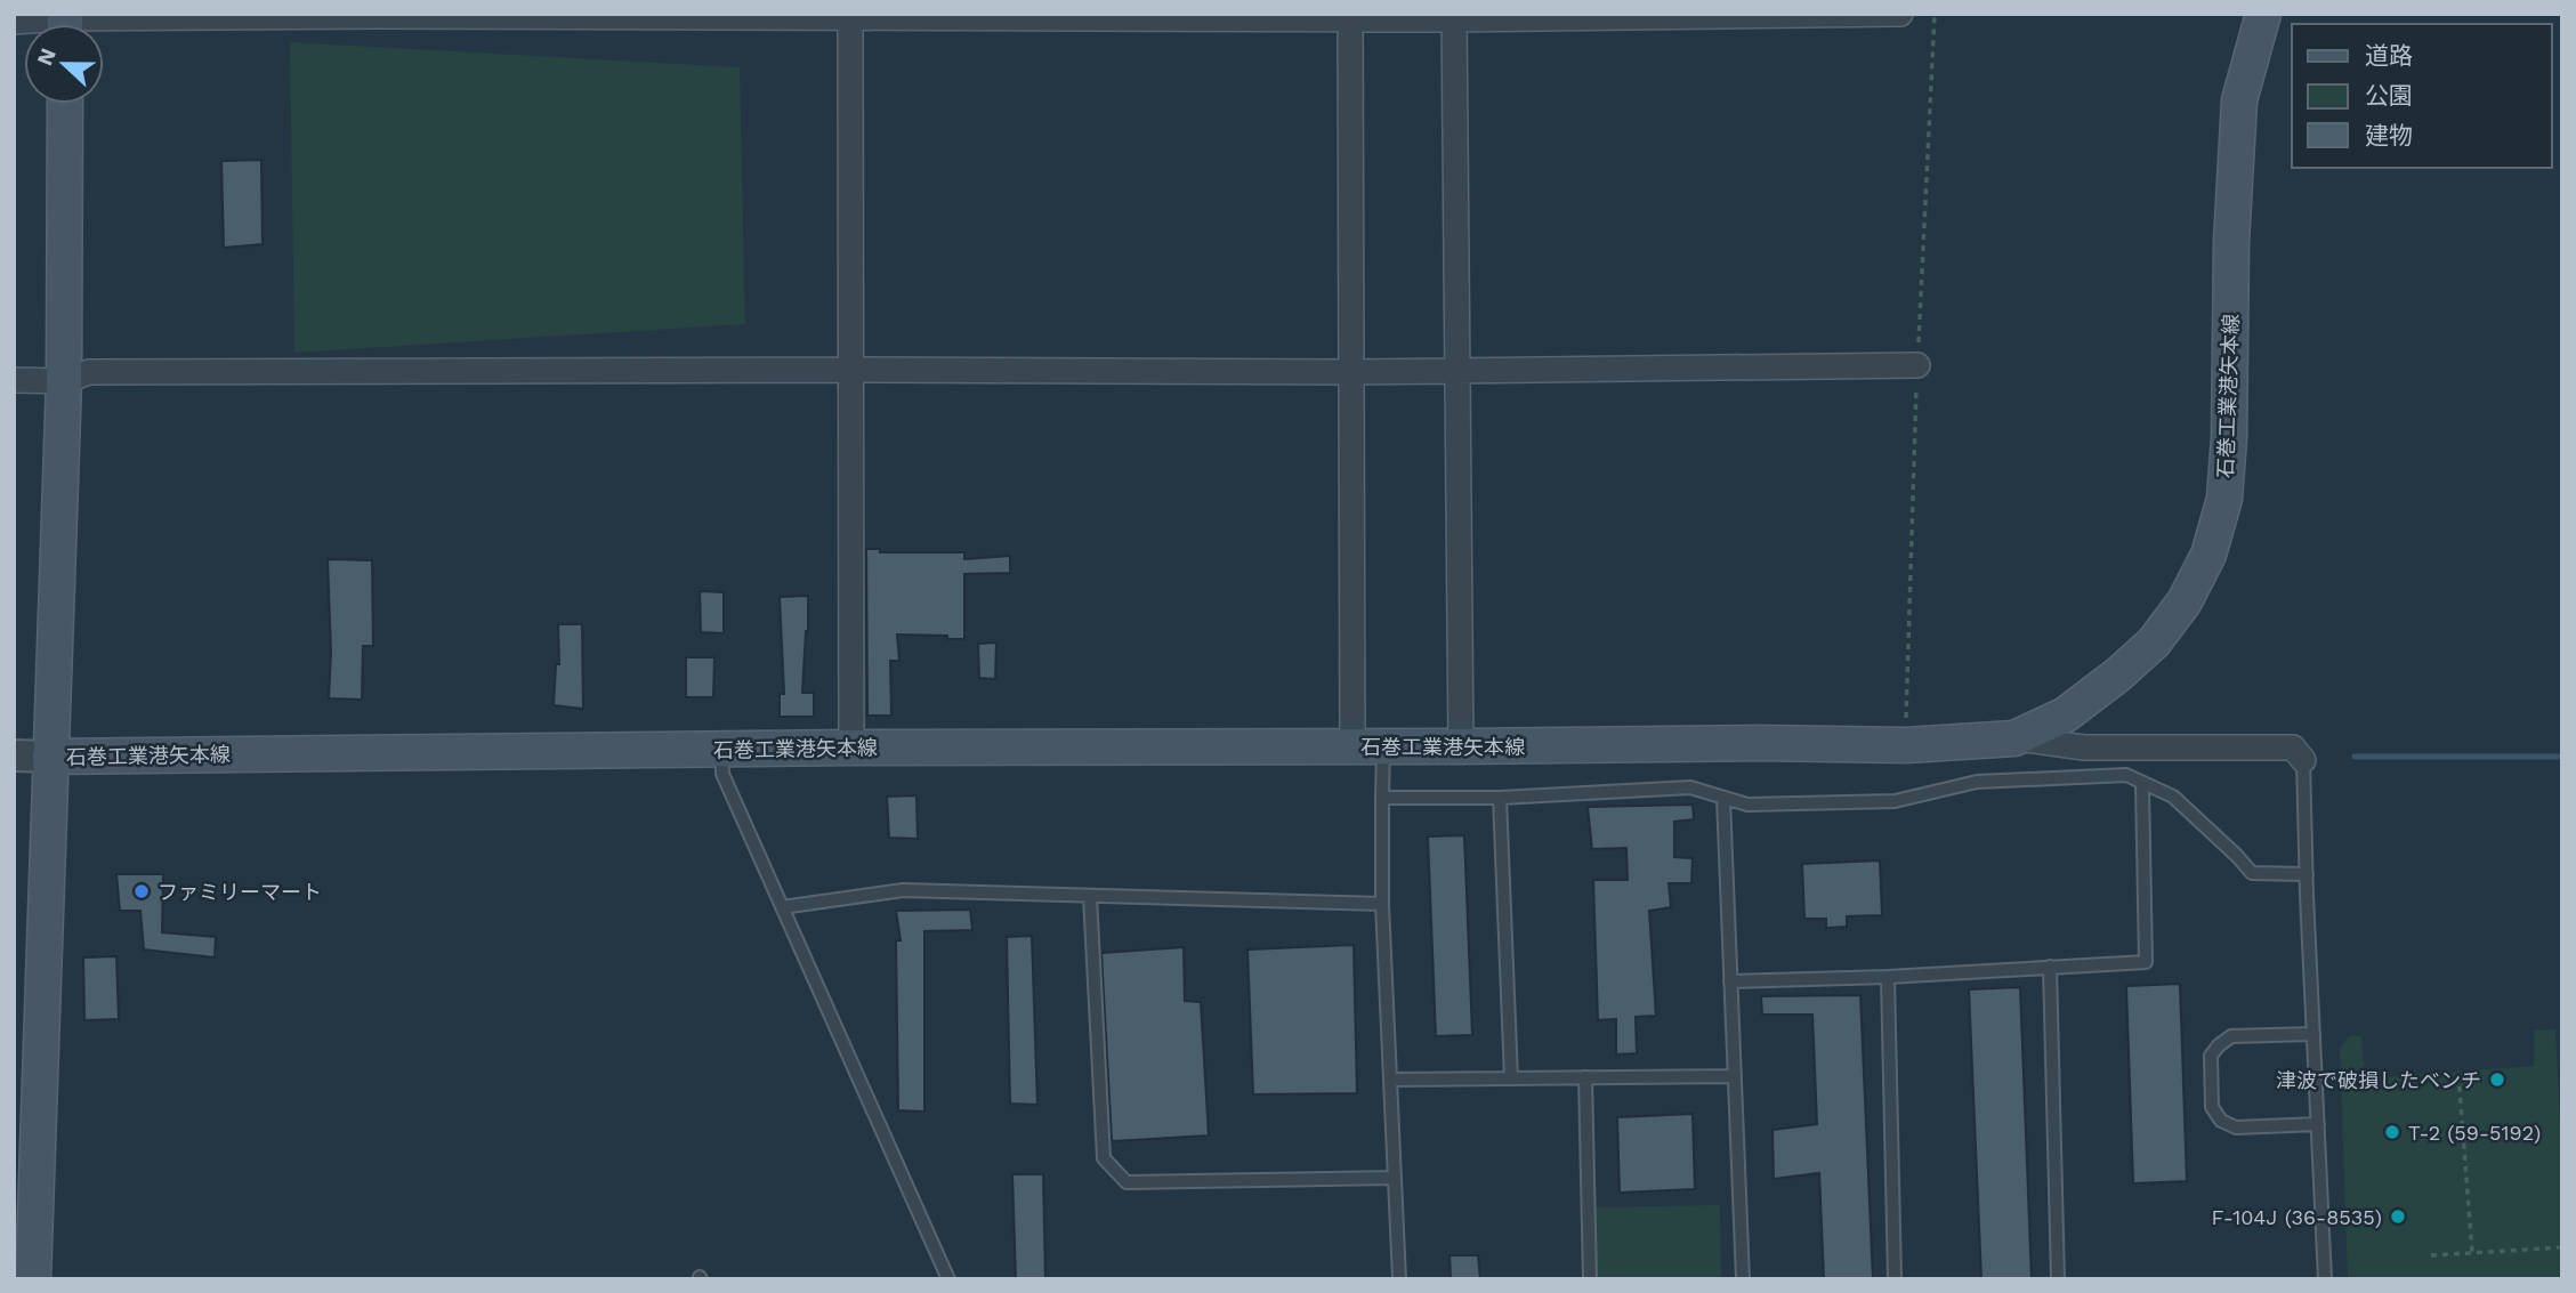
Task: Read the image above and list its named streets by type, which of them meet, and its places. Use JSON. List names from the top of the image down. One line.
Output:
{"streets":{"main road":["石巻工業港矢本線"]},"places":["ファミリーマート","津波で破損したベンチ","T-2 (59-5192)","F-104J (36-8535)"],"legend":["道路","公園","建物"],"north":"left"}
